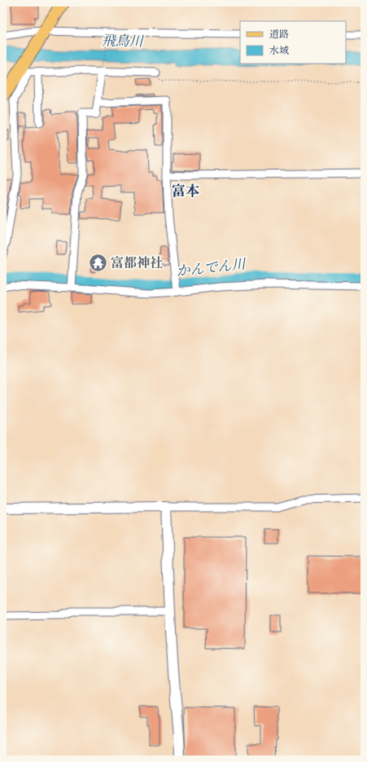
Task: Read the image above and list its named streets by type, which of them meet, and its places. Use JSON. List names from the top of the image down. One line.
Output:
{"districts":["富本"],"water":["飛鳥川","かんでん川"],"places":{"temple":["富都神社"]},"legend":["道路","水域"]}
